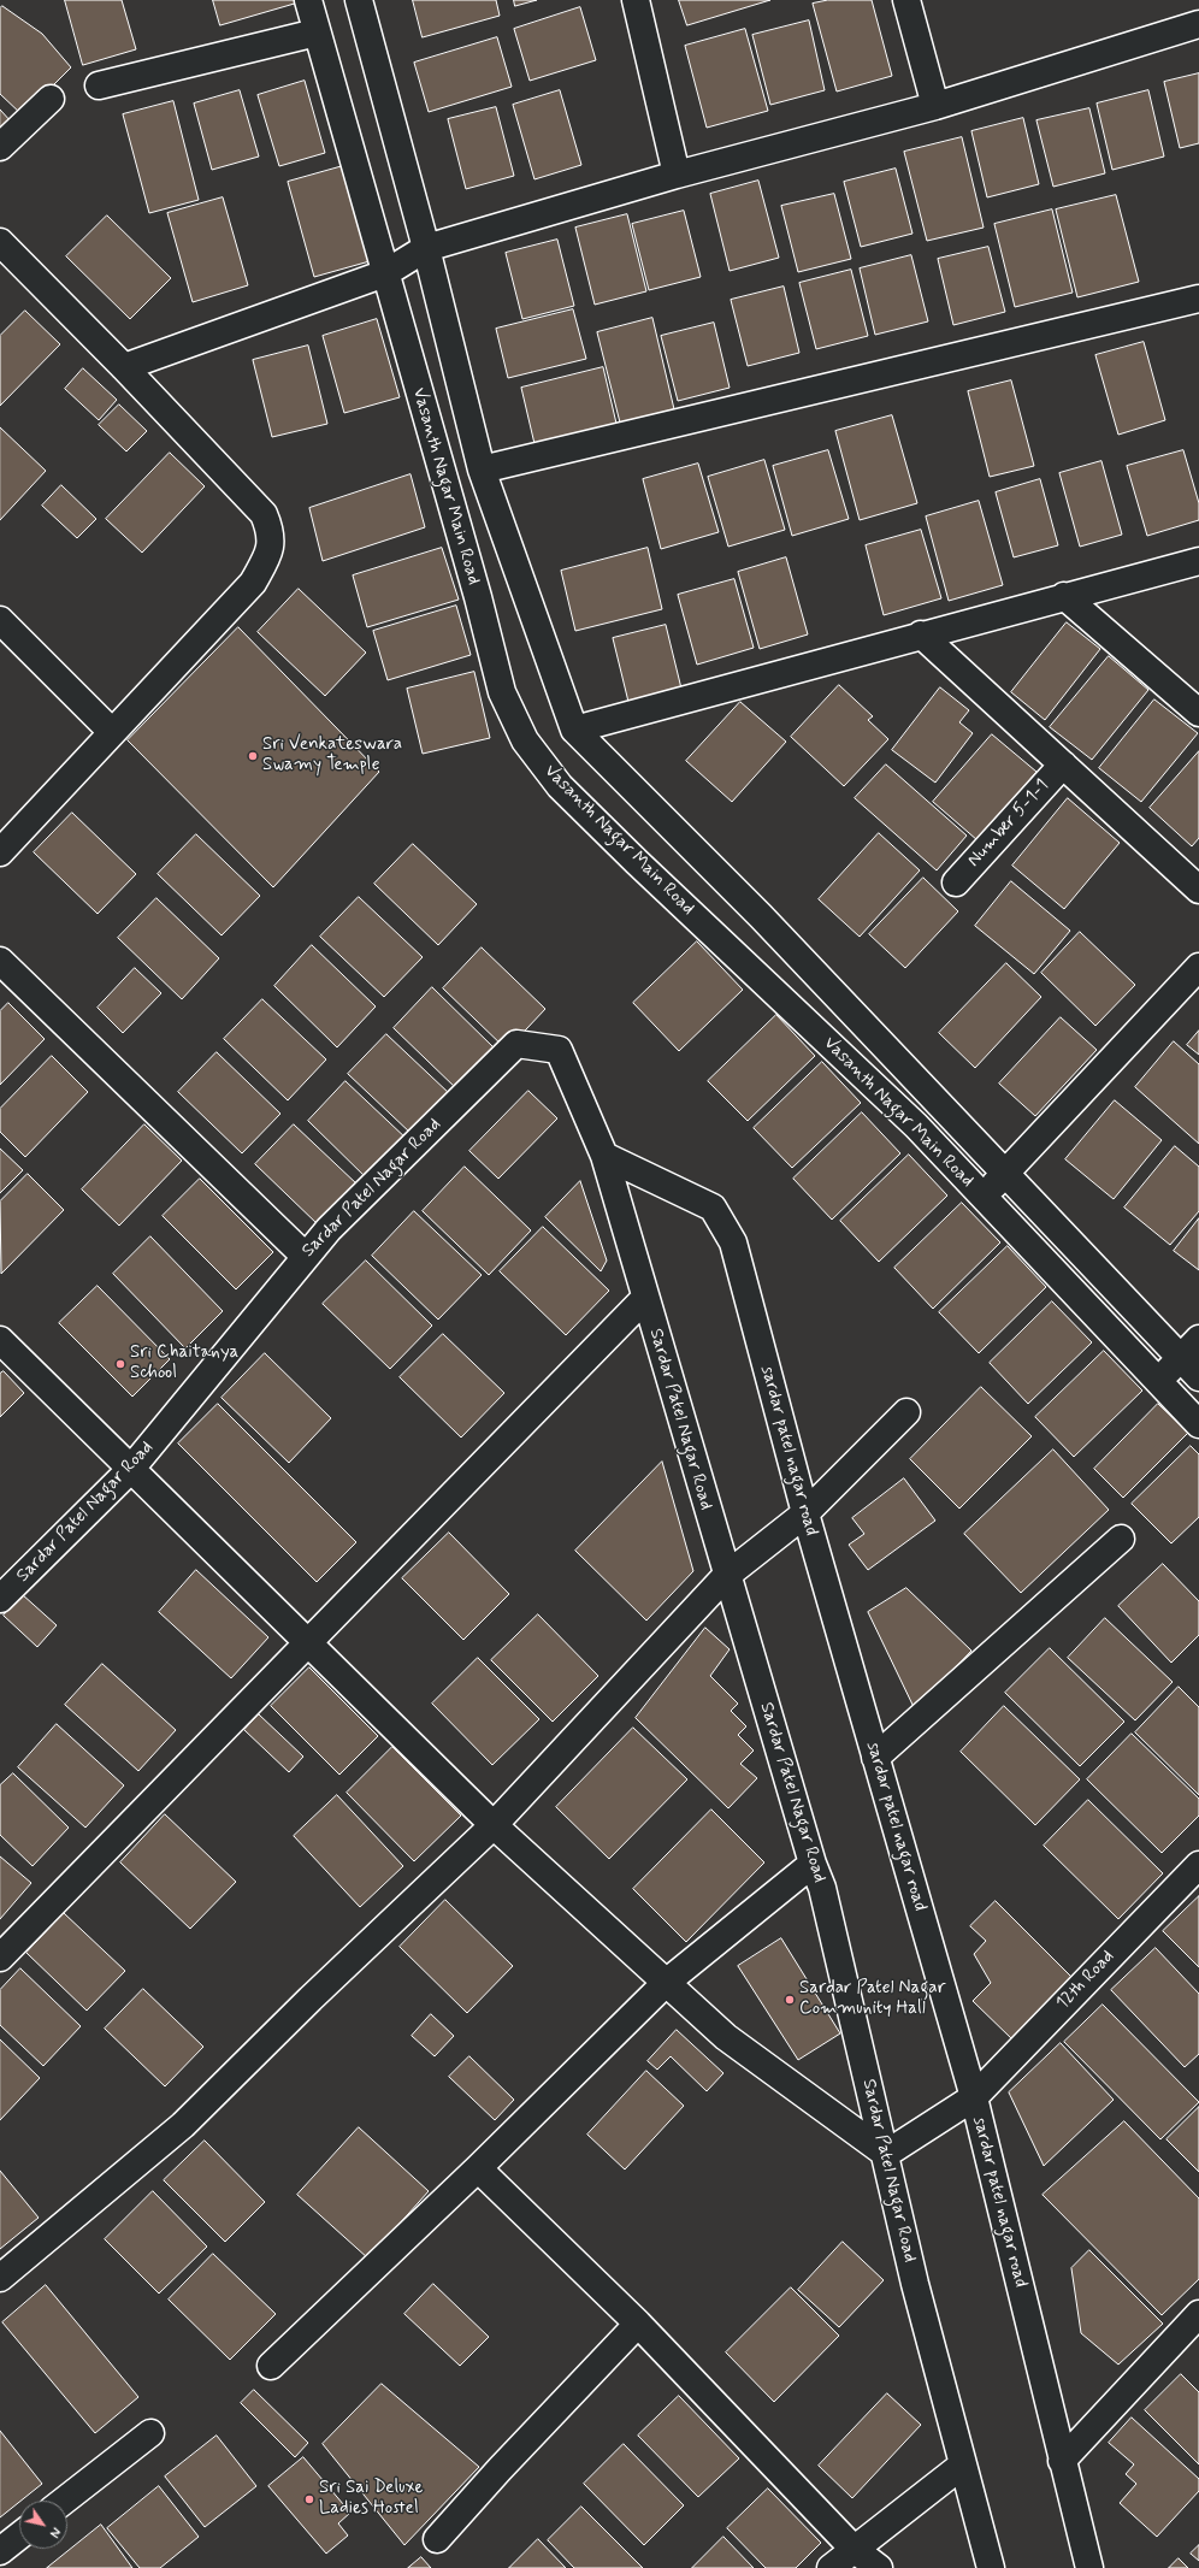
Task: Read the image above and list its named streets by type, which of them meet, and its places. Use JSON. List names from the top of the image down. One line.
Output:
{"streets":{"street":["Vasanth Nagar Main Road","Number 5-1-1","Sardar Patel Nagar Road","sardar patel nagar road","12th Road"]},"crossings":[["Sardar Patel Nagar Road","sardar patel nagar road"],["Sardar Patel Nagar Road","12th Road"],["sardar patel nagar road","12th Road"]],"places":["Sri Venkateswara Swamy Temple","Sri Chaitanya School","Sardar Patel Nagar Community Hall","Sri Sai Deluxe Ladies Hostel"],"north":"bottom right"}
